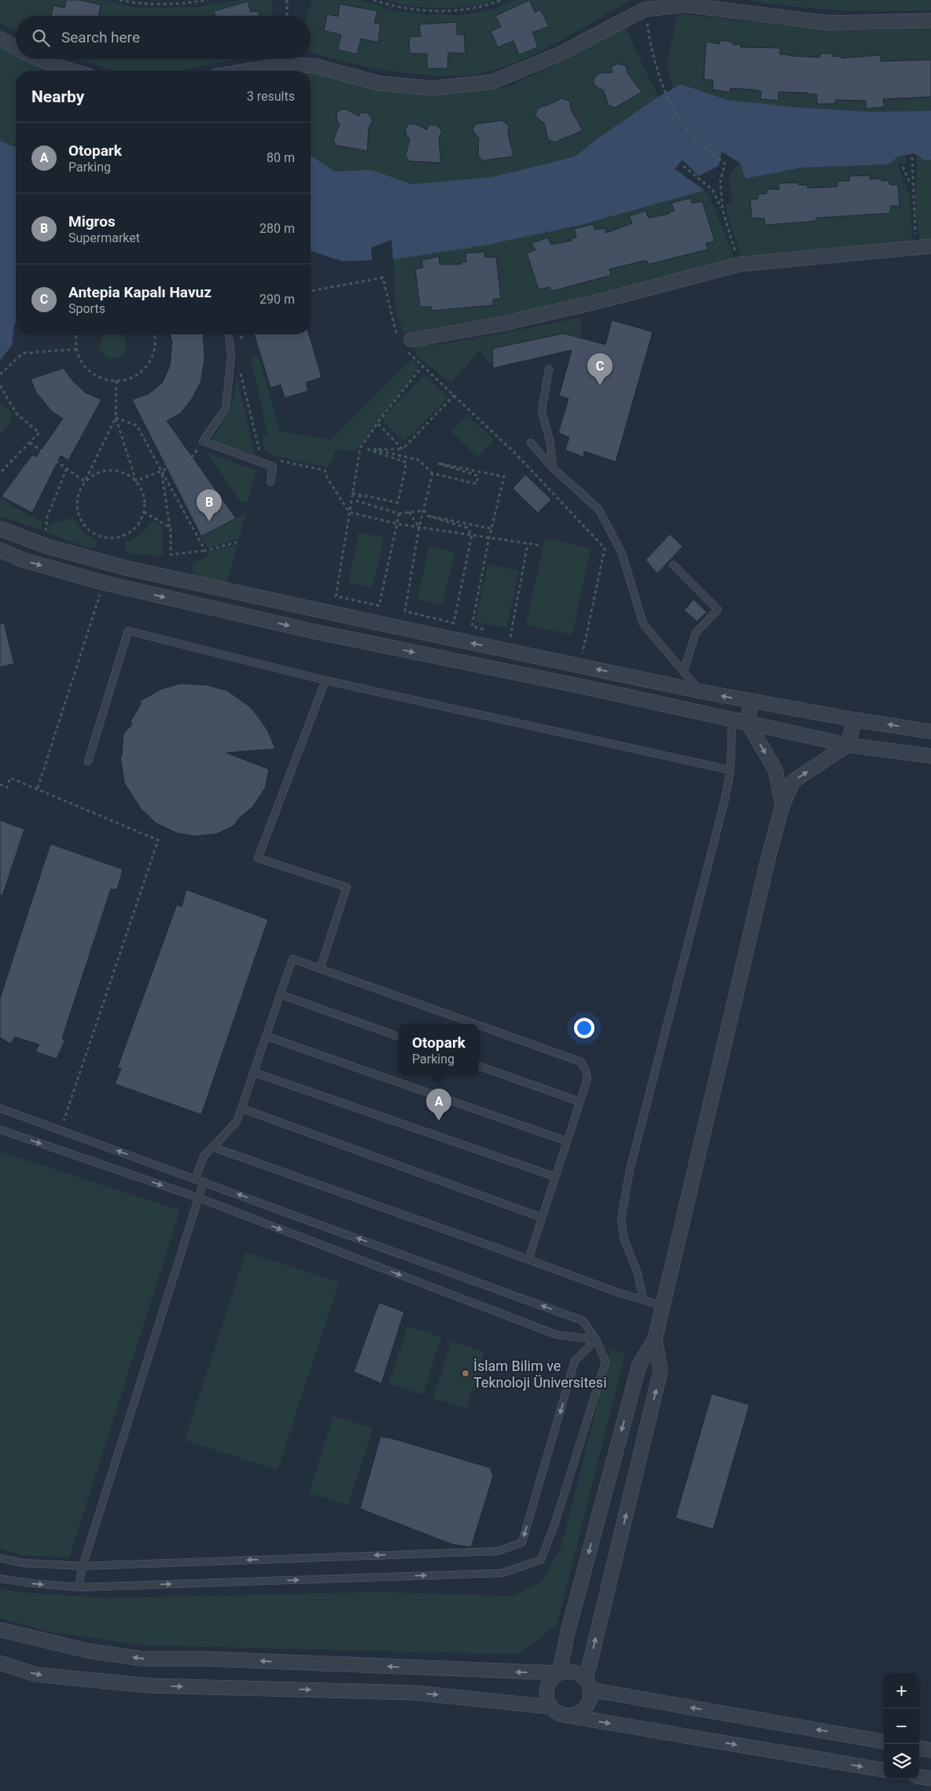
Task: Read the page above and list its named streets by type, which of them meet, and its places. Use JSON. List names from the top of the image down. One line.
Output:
{"places":["İslam Bilim ve Teknoloji Üniversitesi"],"page":{"search":"Search here","heading":["Nearby","3 results"],"list":[{"mark":"A","name":"Otopark","note":"Parking","value":"80 m"},{"mark":"B","name":"Migros","note":"Supermarket","value":"280 m"},{"mark":"C","name":"Antepia Kapalı Havuz","note":"Sports","value":"290 m"}],"pins":["C","B","A"],"popup":["Otopark","Parking"],"map_buttons":["+","−"]}}
